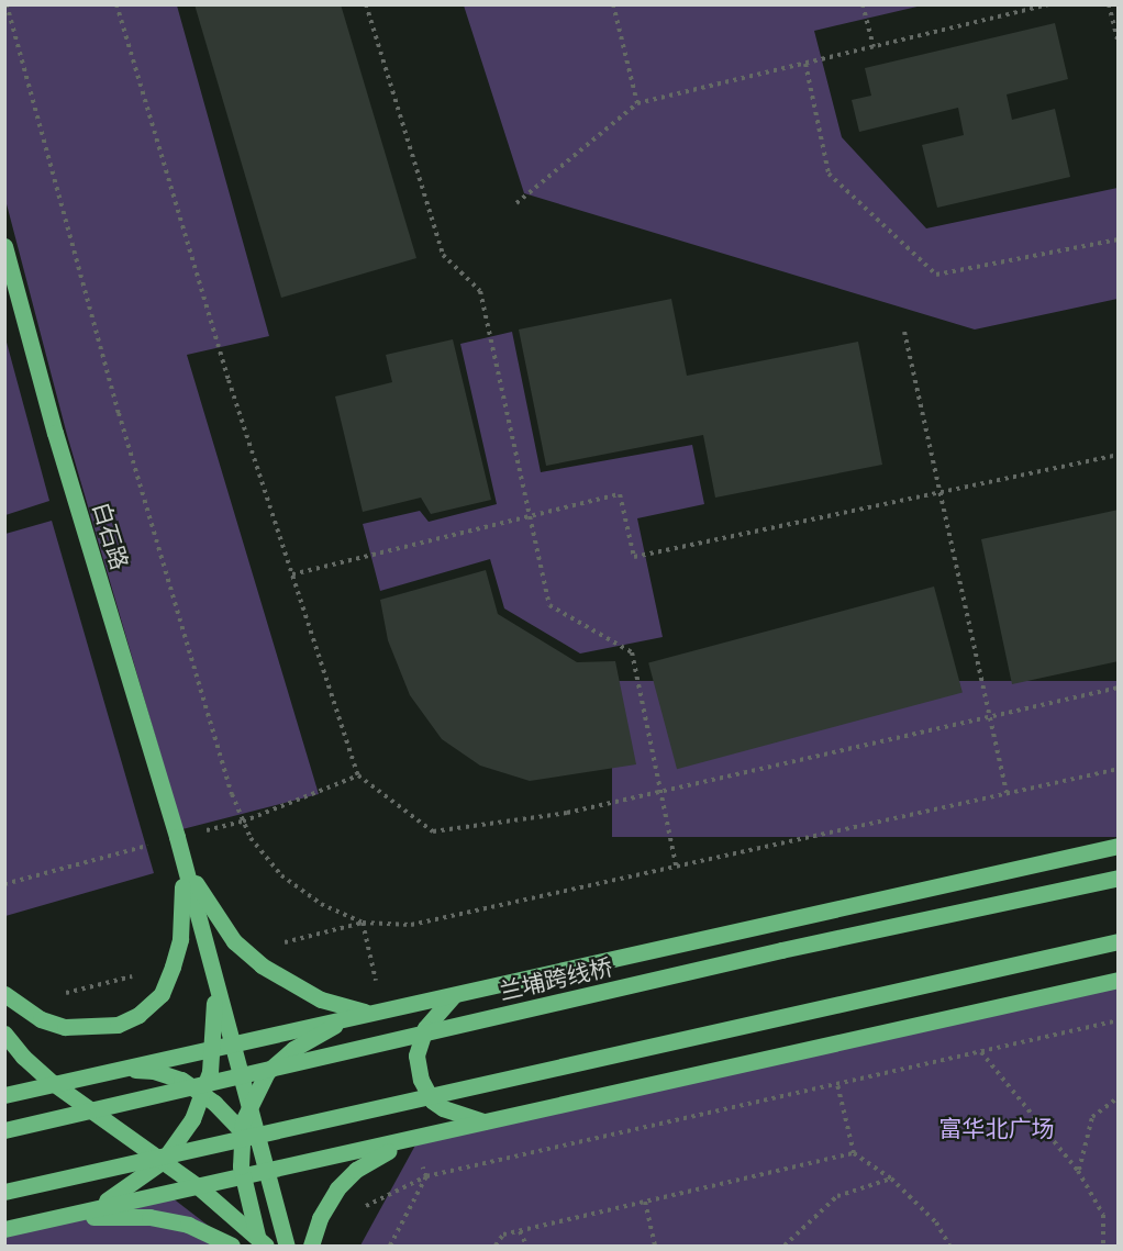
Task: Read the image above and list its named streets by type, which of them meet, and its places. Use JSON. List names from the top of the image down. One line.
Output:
{"streets":{"main road":["白石路","兰埔跨线桥"]},"parks":["富华北广场"]}
